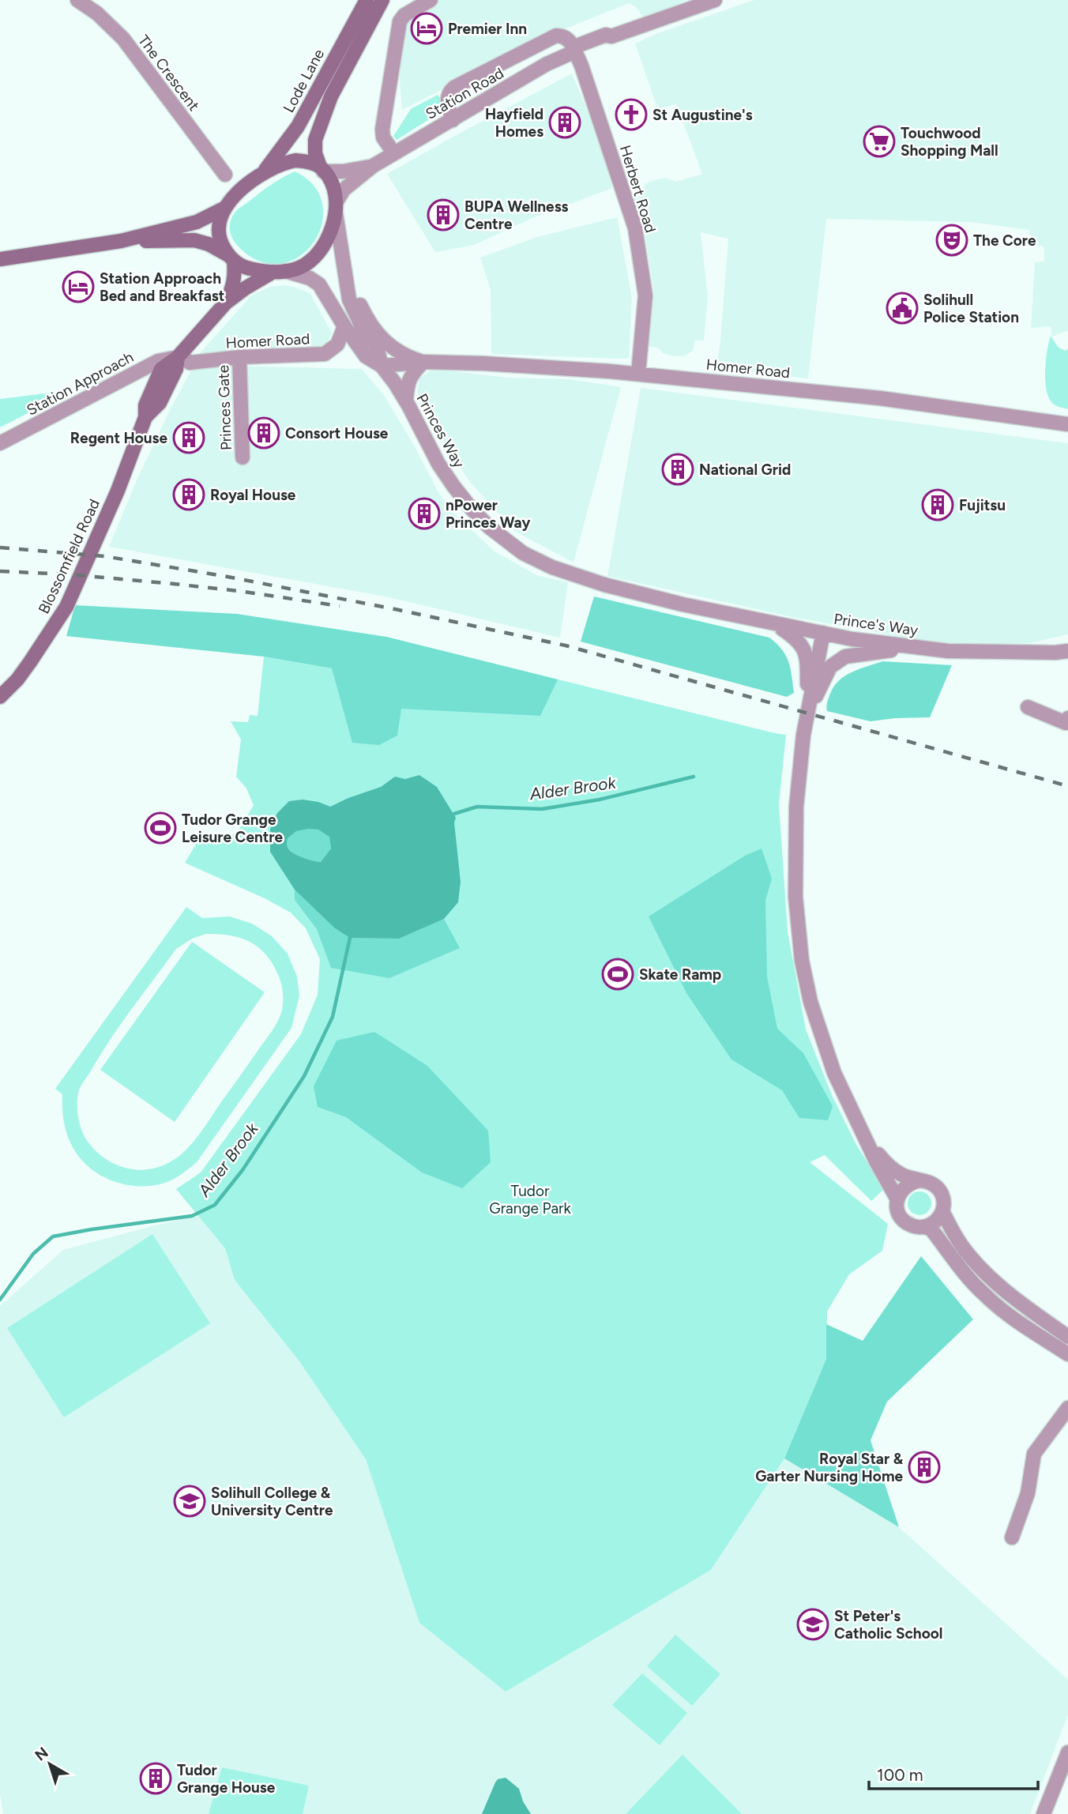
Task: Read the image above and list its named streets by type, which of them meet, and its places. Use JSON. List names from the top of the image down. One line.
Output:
{"streets":{"main road":["Lode Lane","Blossomfield Road"],"street":["The Crescent","Station Road","Herbert Road","Homer Road","Station Approach","Princes Gate","Princes Way","Prince's Way"]},"crossings":[["Lode Lane","Station Road"],["Lode Lane","Princes Way"],["Lode Lane","Blossomfield Road"],["Station Road","Herbert Road"],["Station Road","Princes Way"],["Station Road","Blossomfield Road"],["Herbert Road","Homer Road"],["Homer Road","Station Approach"],["Homer Road","Princes Gate"],["Homer Road","Princes Way"],["Homer Road","Blossomfield Road"],["Station Approach","Blossomfield Road"],["Princes Way","Blossomfield Road"],["Princes Way","Prince's Way"]],"water":["Alder Brook"],"parks":["Tudor Grange Park"],"places":{"hotel":["Premier Inn","Station Approach Bed and Breakfast"],"church":["St Augustine's"],"building":["Hayfield Homes","BUPA Wellness Centre","Consort House","Regent House","National Grid","Royal House","Fujitsu","nPower Princes Way","Royal Star & Garter Nursing Home","Tudor Grange House"],"supermarket":["Touchwood Shopping Mall"],"theatre":["The Core"],"public building":["Solihull Police Station"],"sports":["Tudor Grange Leisure Centre","Skate Ramp"],"school or university":["Solihull College & University Centre","St Peter's Catholic School"]},"scale_bar":"100 m","north":"top left"}
